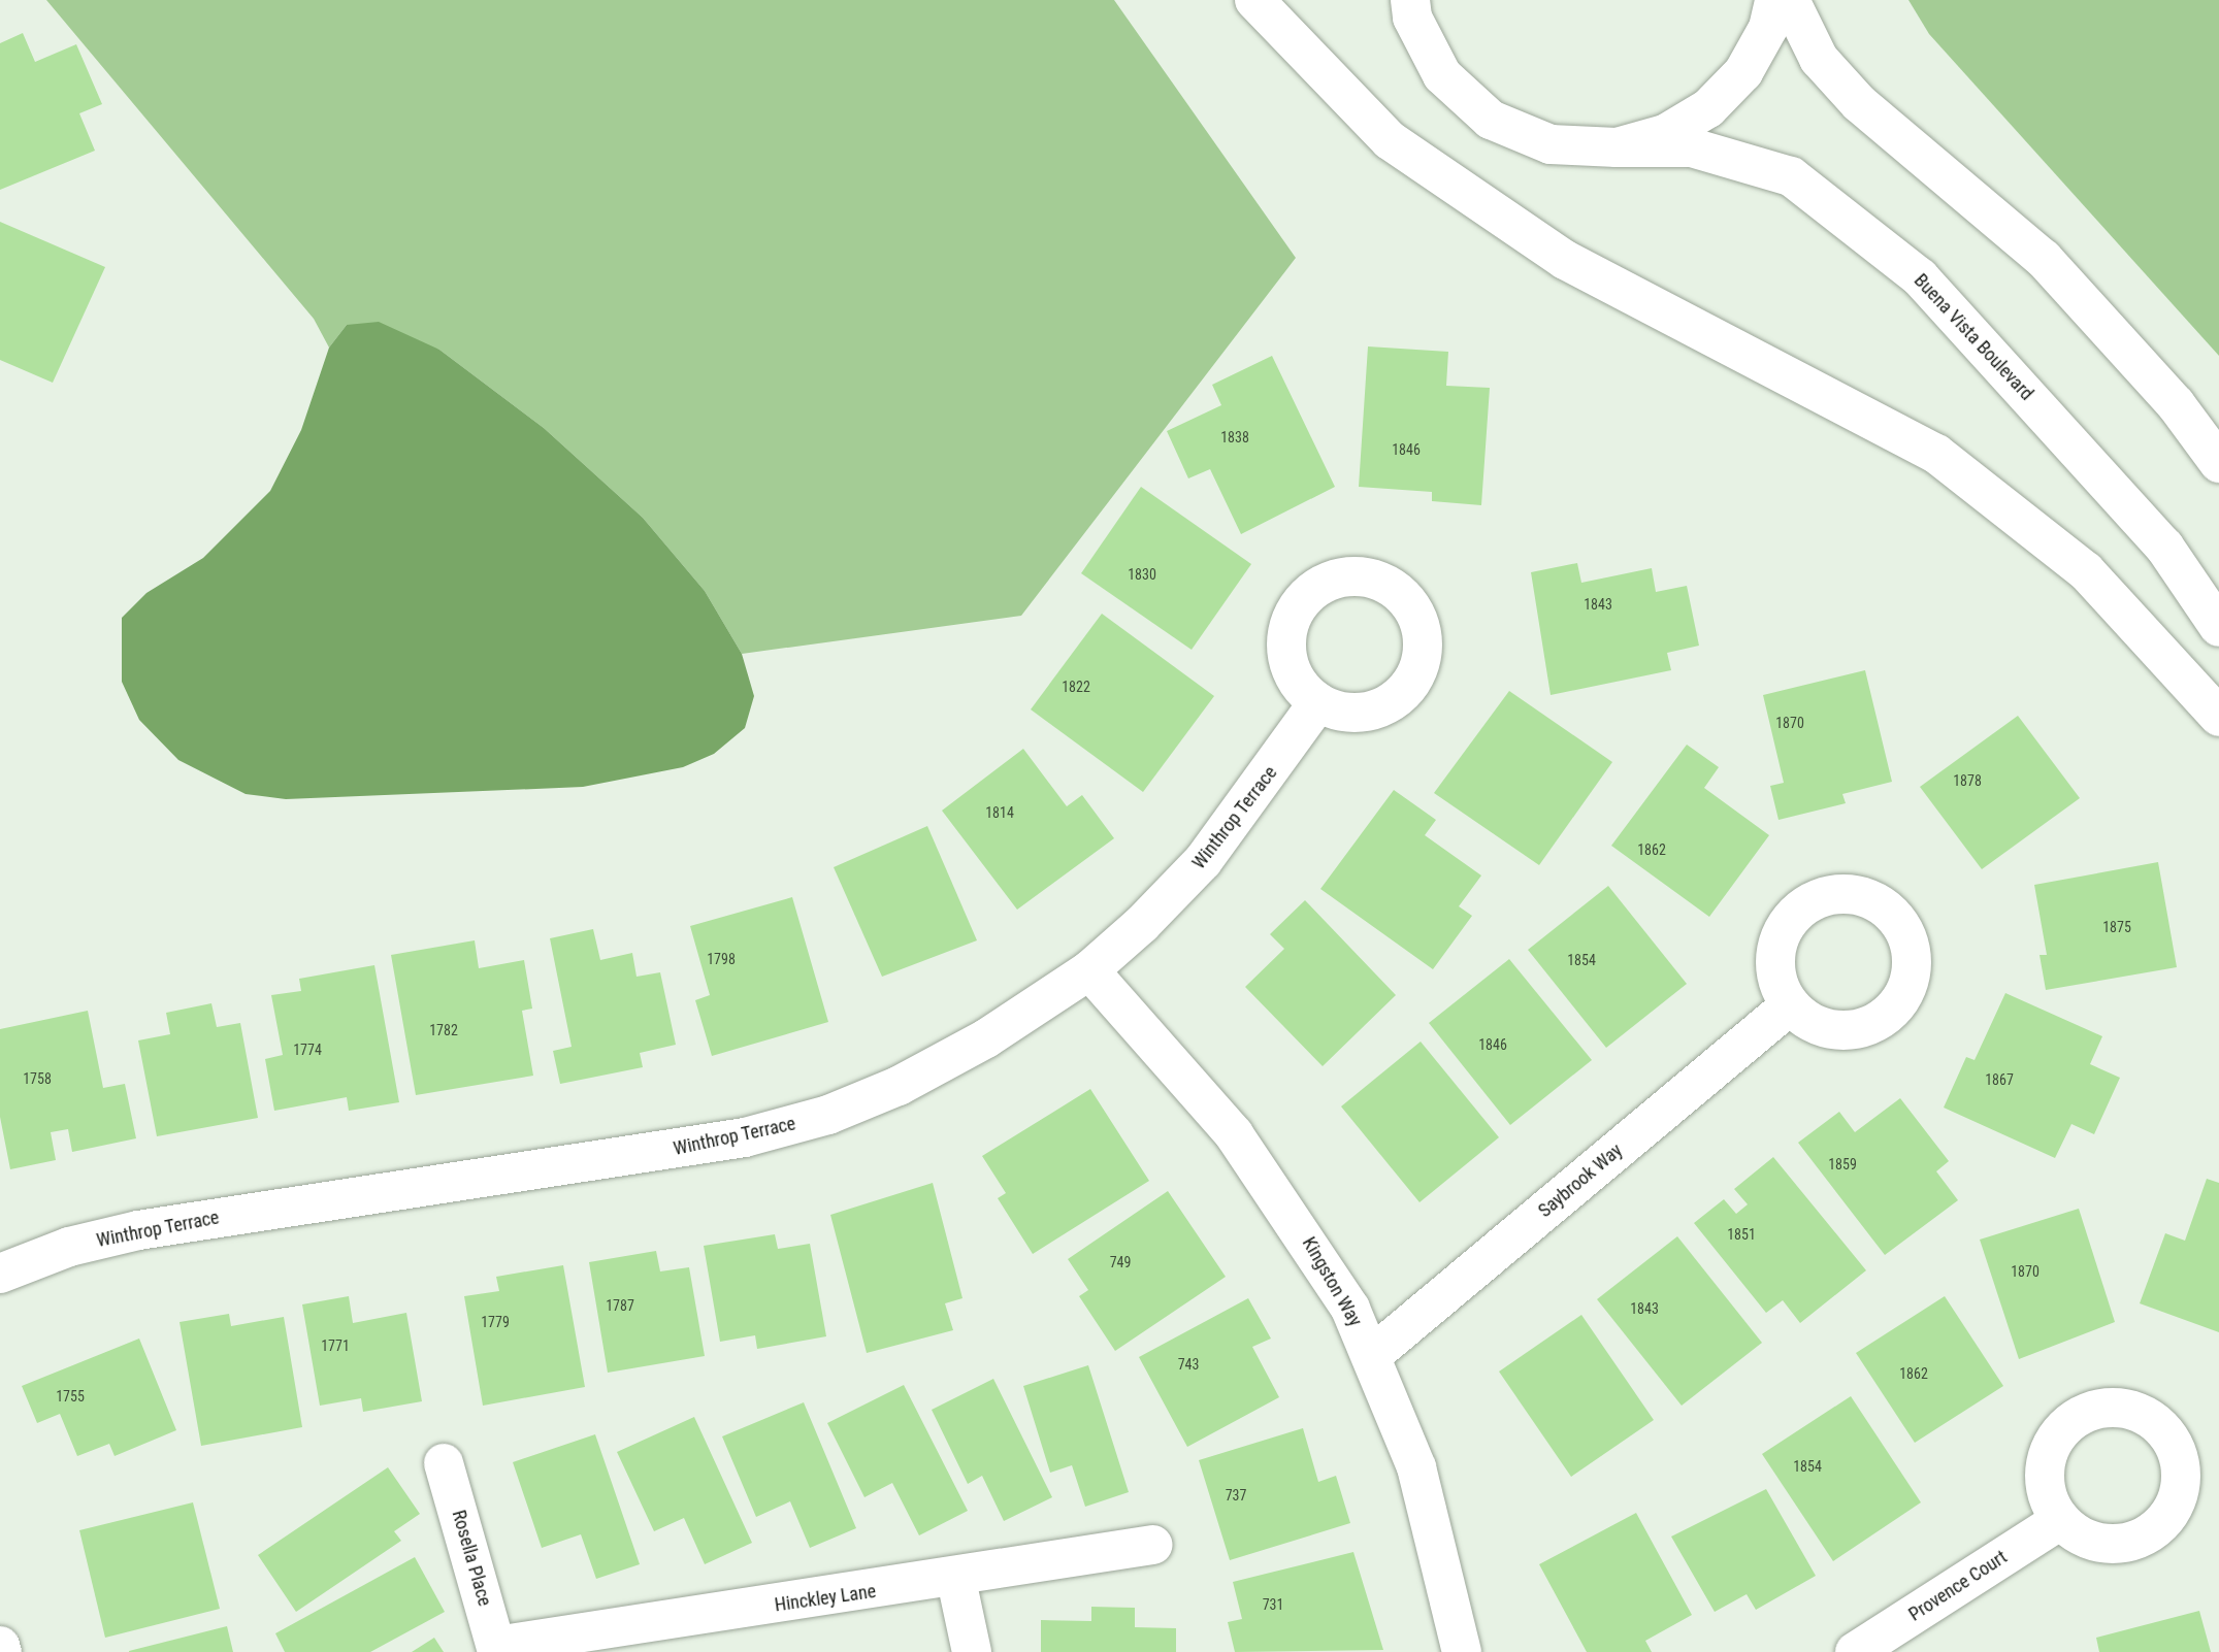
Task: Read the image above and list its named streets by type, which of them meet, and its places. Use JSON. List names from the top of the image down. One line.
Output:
{"streets":{"street":["Buena Vista Boulevard","Winthrop Terrace","Saybrook Way","Kingston Way","Rosella Place","Provence Court","Hinckley Lane"]},"crossings":[["Winthrop Terrace","Kingston Way"],["Saybrook Way","Kingston Way"],["Rosella Place","Hinckley Lane"]],"house_numbers":["1838","1846","1830","1843","1822","1870","1878","1814","1862","1875","1798","1854","1782","1846","1774","1758","1867","1859","1851","749","1870","1787","1843","1779","1771","743","1862","1755","1854","737","731"]}
